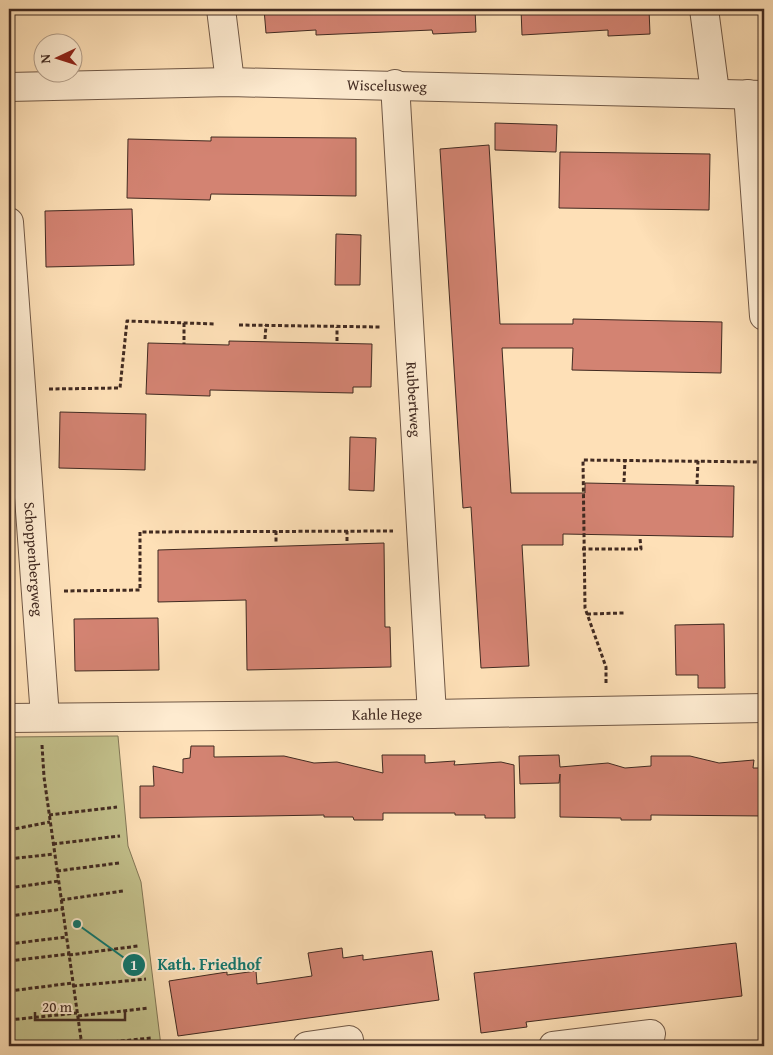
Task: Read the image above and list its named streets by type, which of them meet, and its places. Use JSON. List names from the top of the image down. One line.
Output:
{"streets":{"street":["Wiscelusweg","Rubbertweg","Schoppenbergweg","Kahle Hege"]},"crossings":[["Wiscelusweg","Rubbertweg"],["Rubbertweg","Kahle Hege"],["Schoppenbergweg","Kahle Hege"]],"places":["Kath. Friedhof"],"scale_bar":"20 m","north":"left"}
